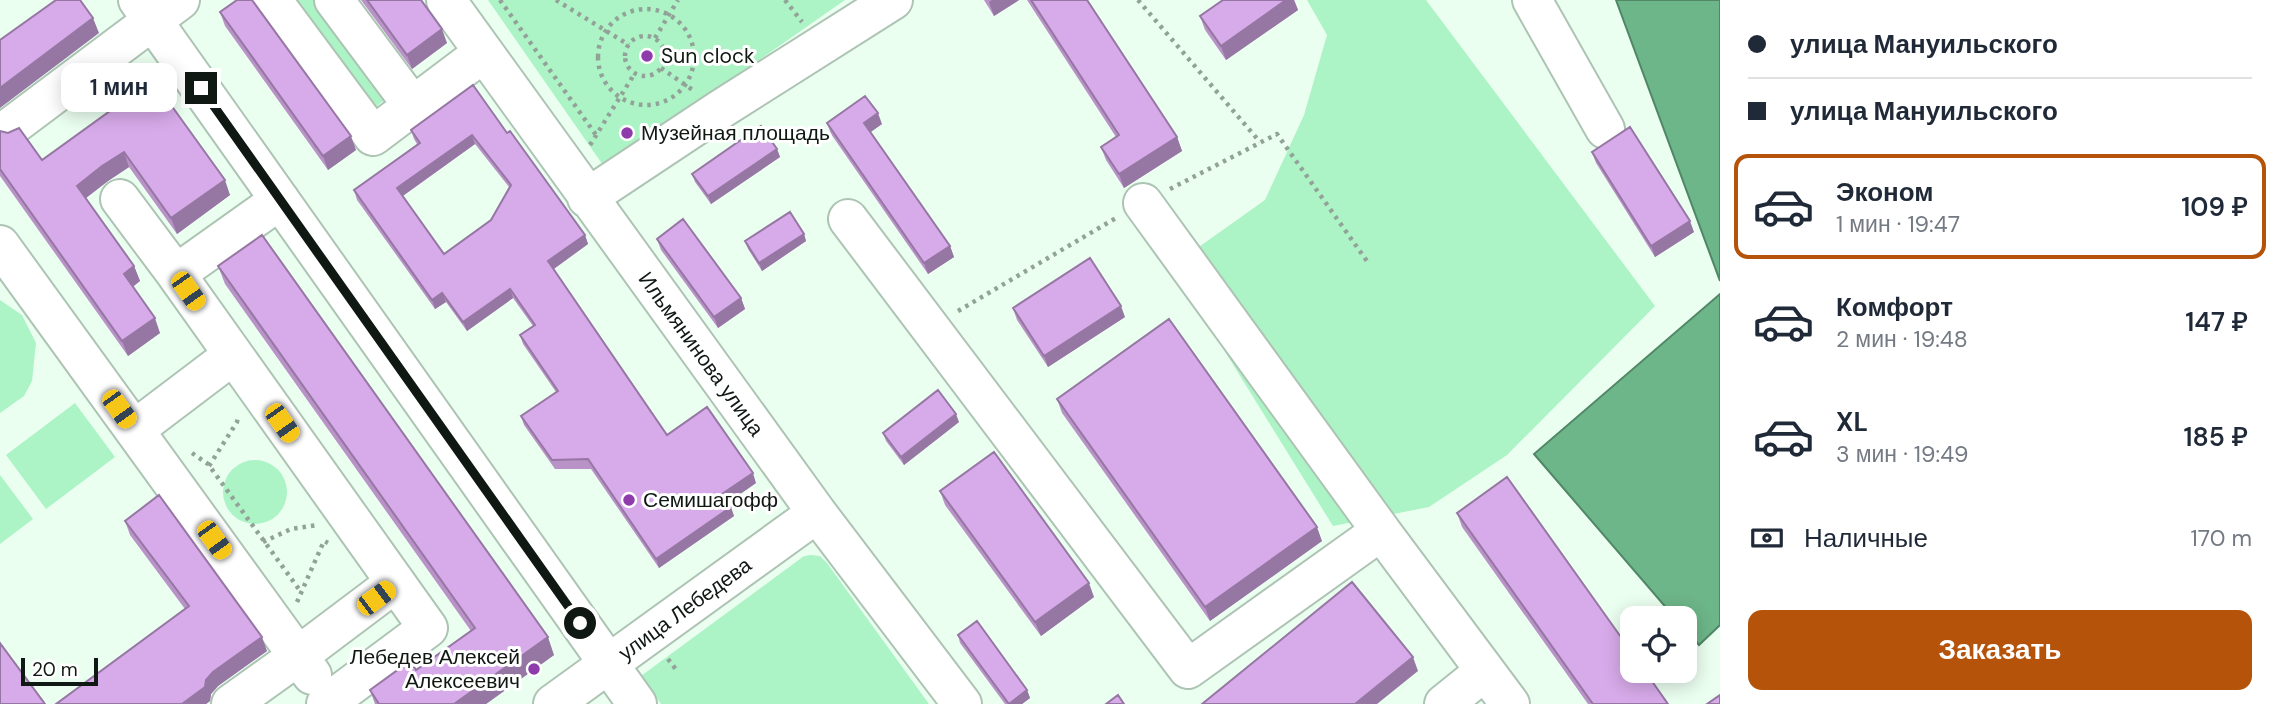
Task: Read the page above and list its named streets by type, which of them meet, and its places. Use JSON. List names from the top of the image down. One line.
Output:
{"streets":{"street":["Ильмянинова улица","улица Лебедева"]},"crossings":[["Ильмянинова улица","улица Лебедева"]],"places":["Sun clock","Музейная площадь","Семишагофф","Лебедев Алексей Алексеевич"],"scale_bar":"20 m","page":{"banner":["улица Мануильского","улица Мануильского"],"bubble":"1 мин","list":[{"name":"Эконом","note":"1 мин · 19:47","value":"109 ₽"},{"name":"Комфорт","note":"2 мин · 19:48","value":"147 ₽"},{"name":"XL","note":"3 мин · 19:49","value":"185 ₽"}],"pay":["Наличные","170 m"],"buttons":"Заказать","scale":"20 m"}}
